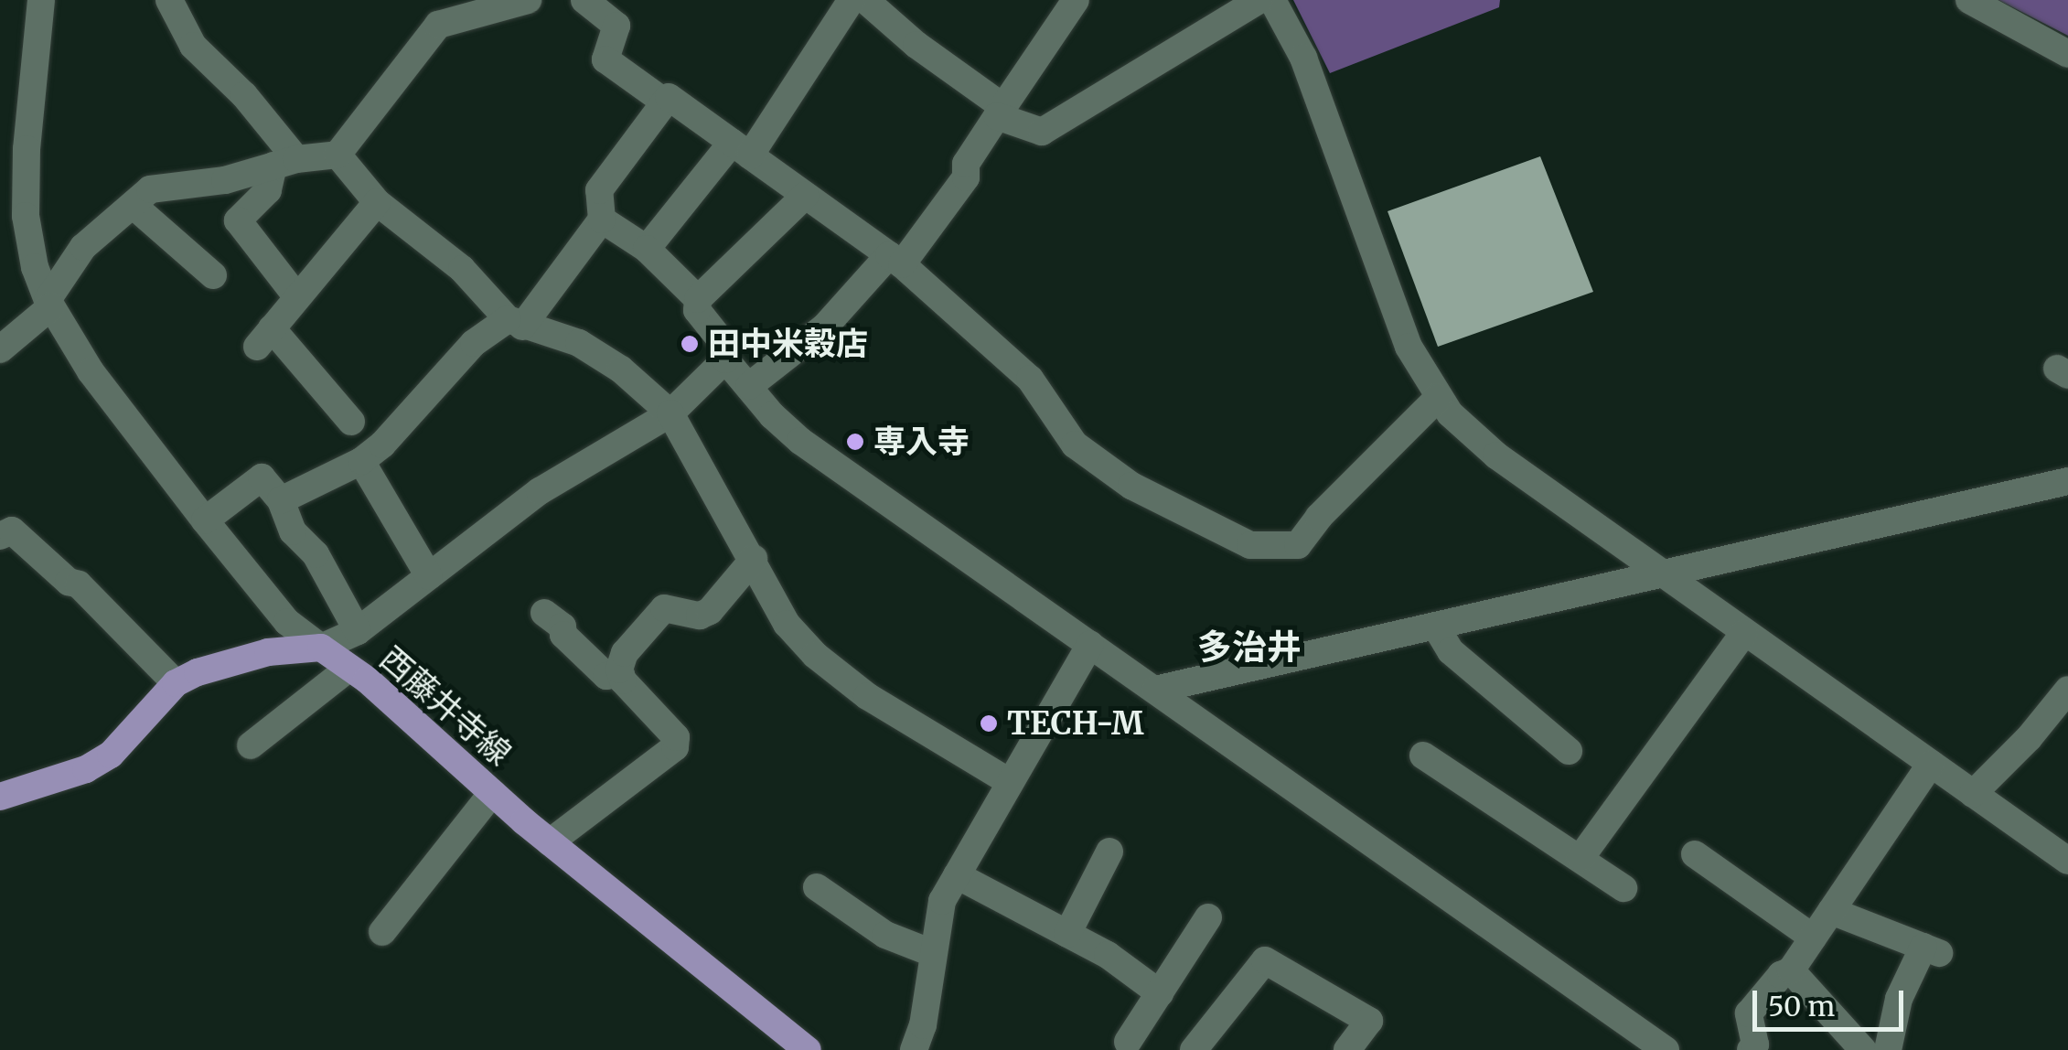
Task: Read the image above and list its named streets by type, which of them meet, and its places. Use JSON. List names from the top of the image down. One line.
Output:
{"streets":{"main road":["西藤井寺線"]},"districts":["多治井"],"places":["田中米穀店","専入寺","TECH-M"],"scale_bar":"50 m"}
